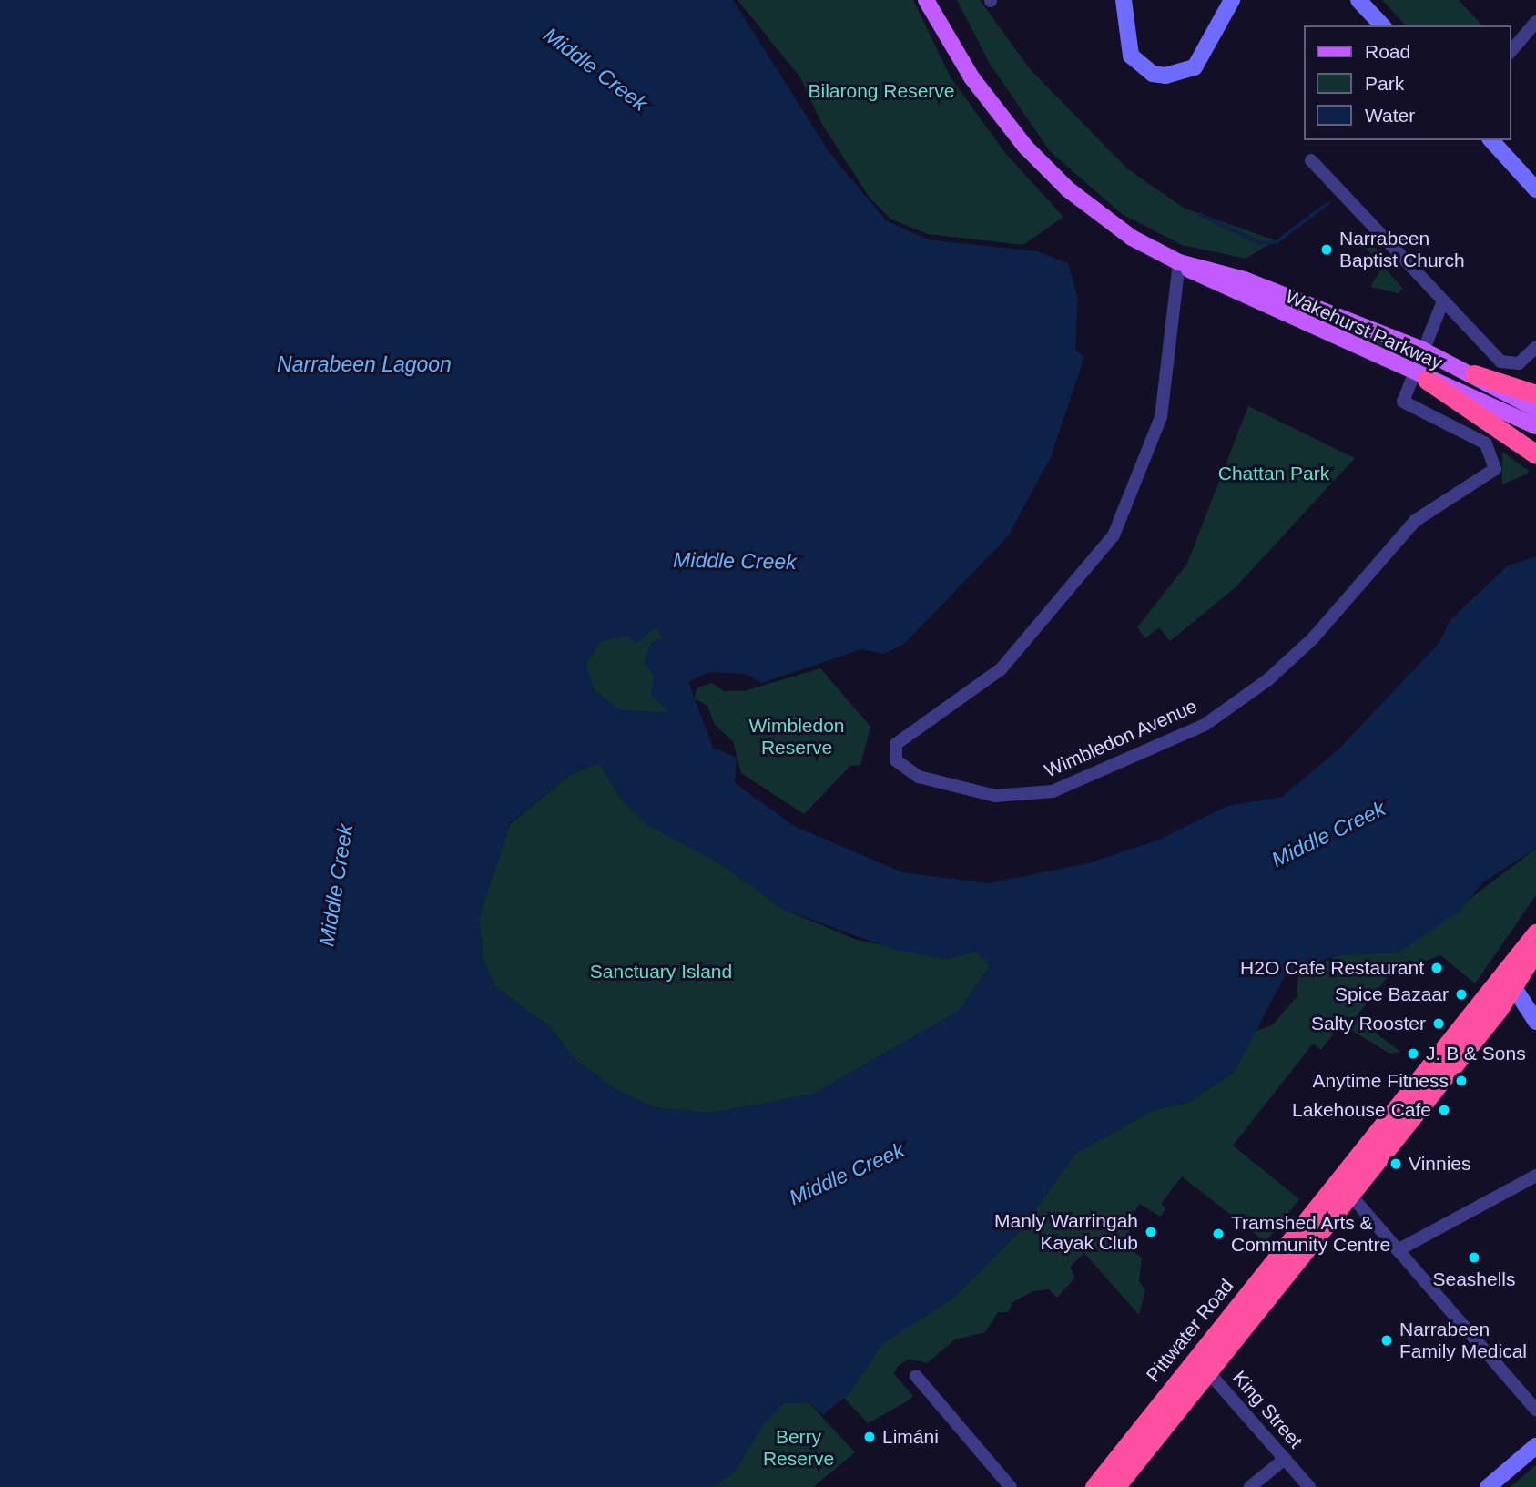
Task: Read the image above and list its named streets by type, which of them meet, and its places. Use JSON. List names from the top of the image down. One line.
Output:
{"streets":{"highway":["Pittwater Road"],"main road":["Wakehurst Parkway"],"street":["Wimbledon Avenue","King Street"]},"crossings":[["Wakehurst Parkway","Wimbledon Avenue"],["Pittwater Road","King Street"]],"water":["Middle Creek","Narrabeen Lagoon"],"parks":["Bilarong Reserve","Chattan Park","Wimbledon Reserve","Sanctuary Island","Berry Reserve"],"places":["Narrabeen Baptist Church","H2O Cafe Restaurant","Spice Bazaar","Salty Rooster","J. B & Sons","Anytime Fitness","Lakehouse Cafe","Vinnies","Manly Warringah Kayak Club","Tramshed Arts & Community Centre","Seashells","Narrabeen Family Medical","Limáni"],"legend":["Road","Park","Water"]}
